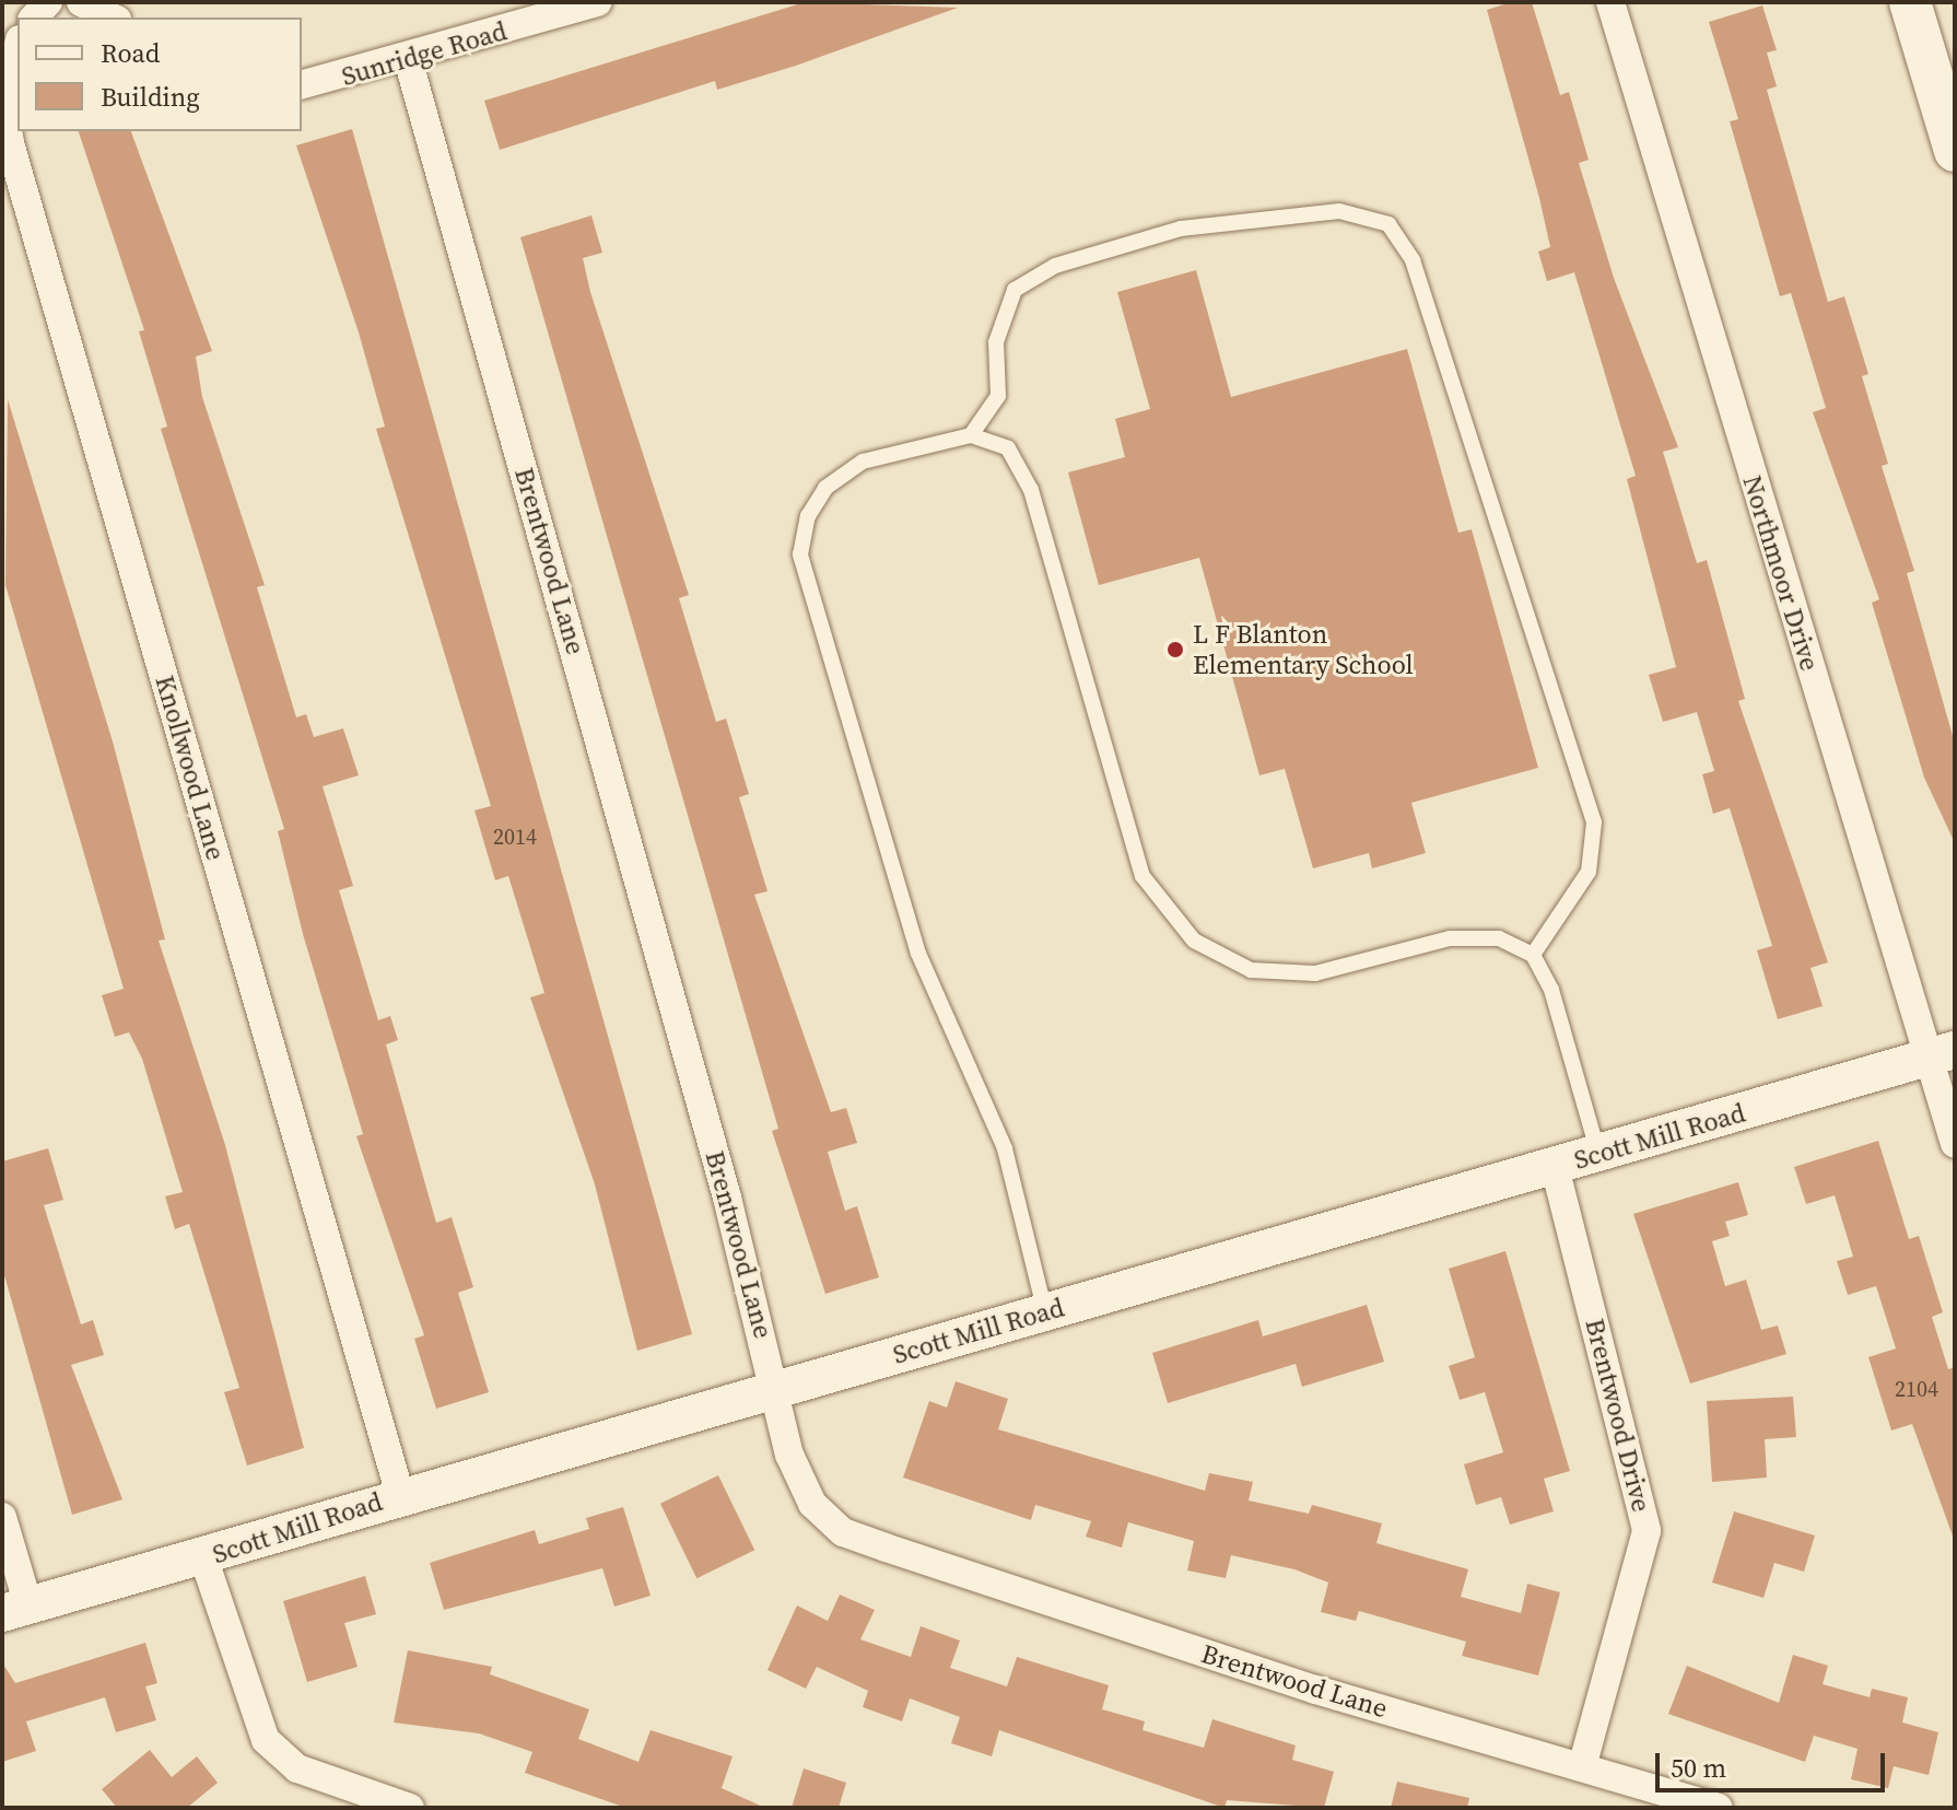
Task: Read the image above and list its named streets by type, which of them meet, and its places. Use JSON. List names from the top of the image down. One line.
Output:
{"streets":{"street":["Sunridge Road","Brentwood Lane","Northmoor Drive","Knollwood Lane","Scott Mill Road","Brentwood Drive"]},"crossings":[["Sunridge Road","Brentwood Lane"],["Brentwood Lane","Scott Mill Road"],["Brentwood Lane","Brentwood Drive"],["Northmoor Drive","Scott Mill Road"],["Knollwood Lane","Scott Mill Road"],["Scott Mill Road","Brentwood Drive"]],"places":["L F Blanton Elementary School"],"house_numbers":["2014","2104"],"legend":["Road","Building"],"scale_bar":"50 m"}
